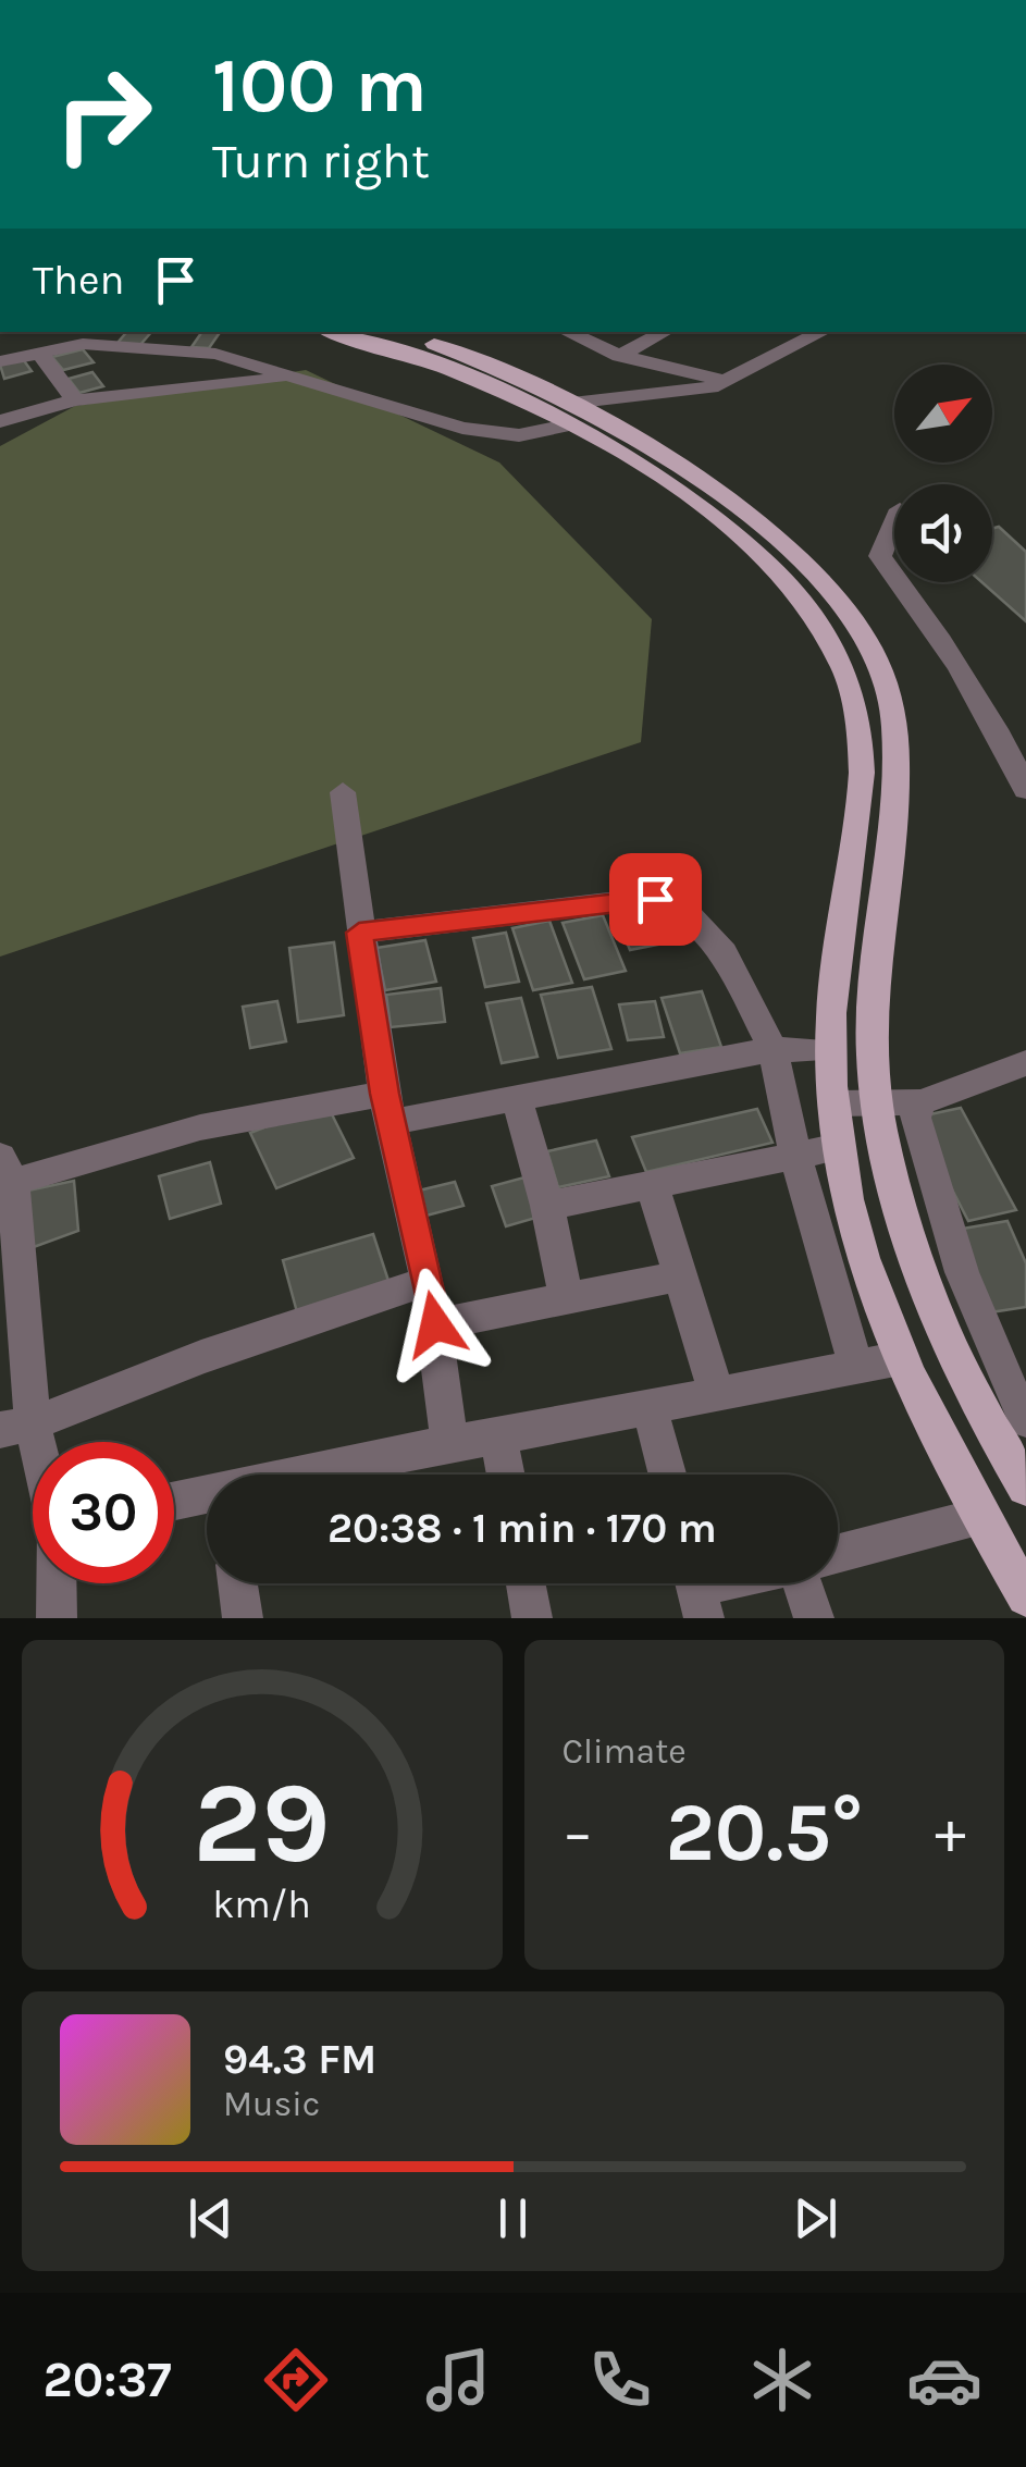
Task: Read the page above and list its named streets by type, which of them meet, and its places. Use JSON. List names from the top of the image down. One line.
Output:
{"north":"top right","page":{"turn":["100 m","Turn right"],"then":"Then","limit":"30","trip":"20:38 · 1 min · 170 m","tile":"Climate","heat":["−","20.5°","+"],"song":["94.3 FM","Music"],"tabs":"20:37","gauge":["29","km/h"]}}
